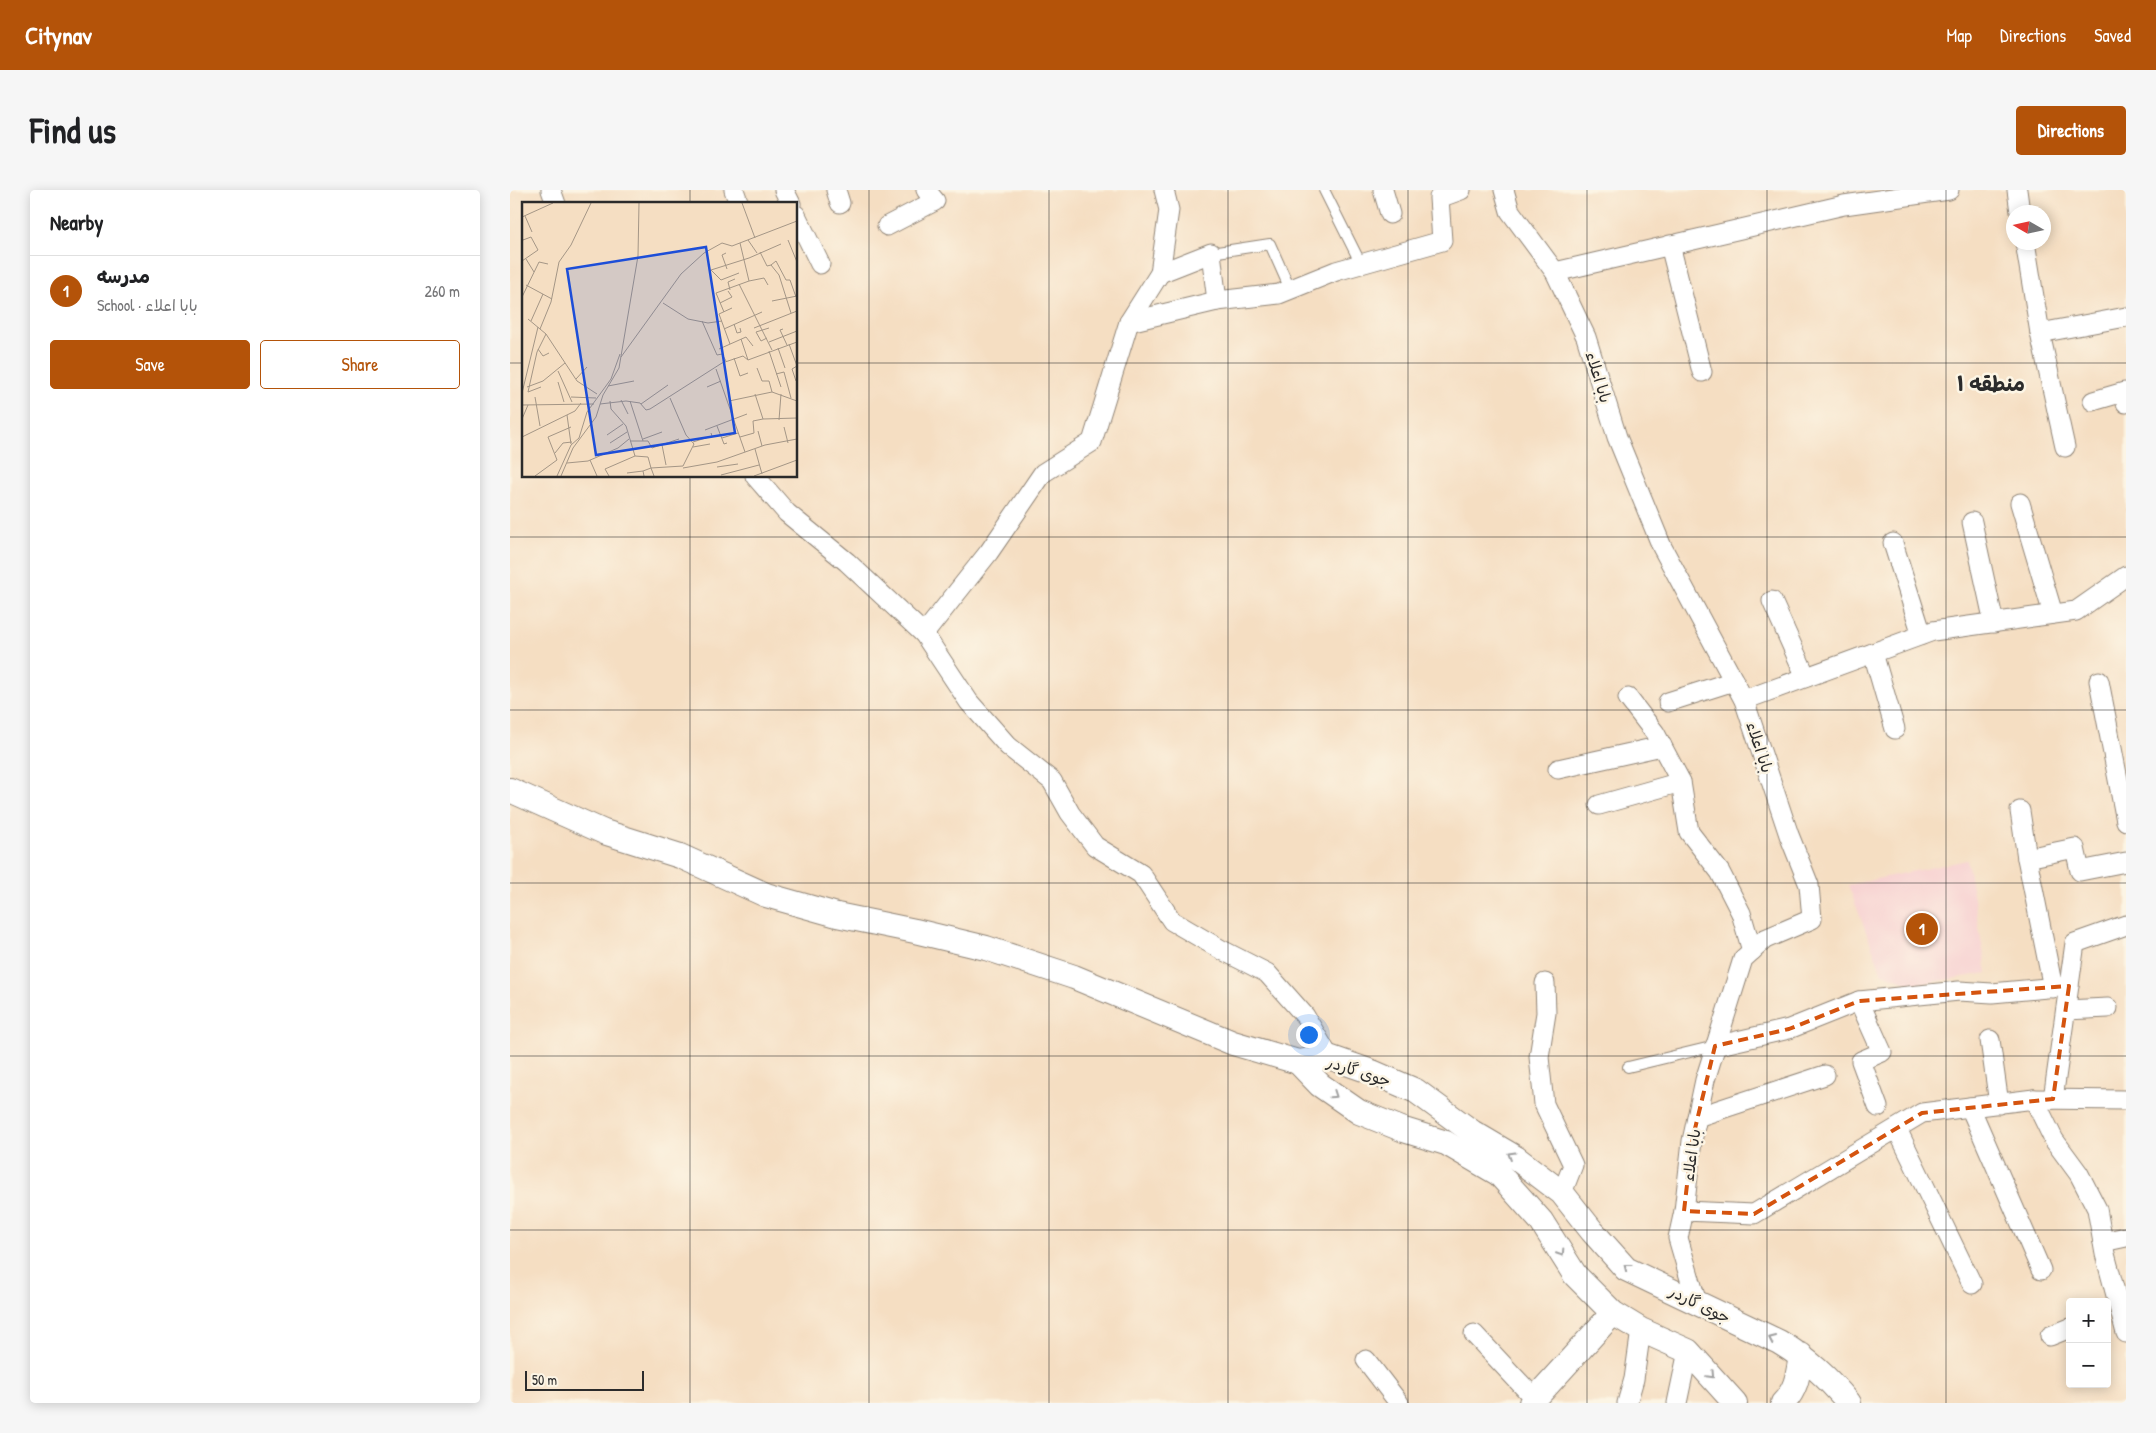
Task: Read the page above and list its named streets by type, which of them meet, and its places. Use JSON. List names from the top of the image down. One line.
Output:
{"streets":{"street":["بابا اعلاء","جوی گاردر"]},"crossings":[["بابا اعلاء","جوی گاردر"]],"districts":["منطقه ۱"],"scale_bar":"50 m","north":"left","page":{"header":"Citynav","nav":["Map","Directions","Saved"],"buttons":["Directions",["Save","Share"]],"title":"Find us","heading":"Nearby","list":[{"mark":"1","name":"مدرسه","note":"School · بابا اعلاء","value":"260 m"}],"pins":"1","map_buttons":["+","−"],"scale":"50 m"}}
